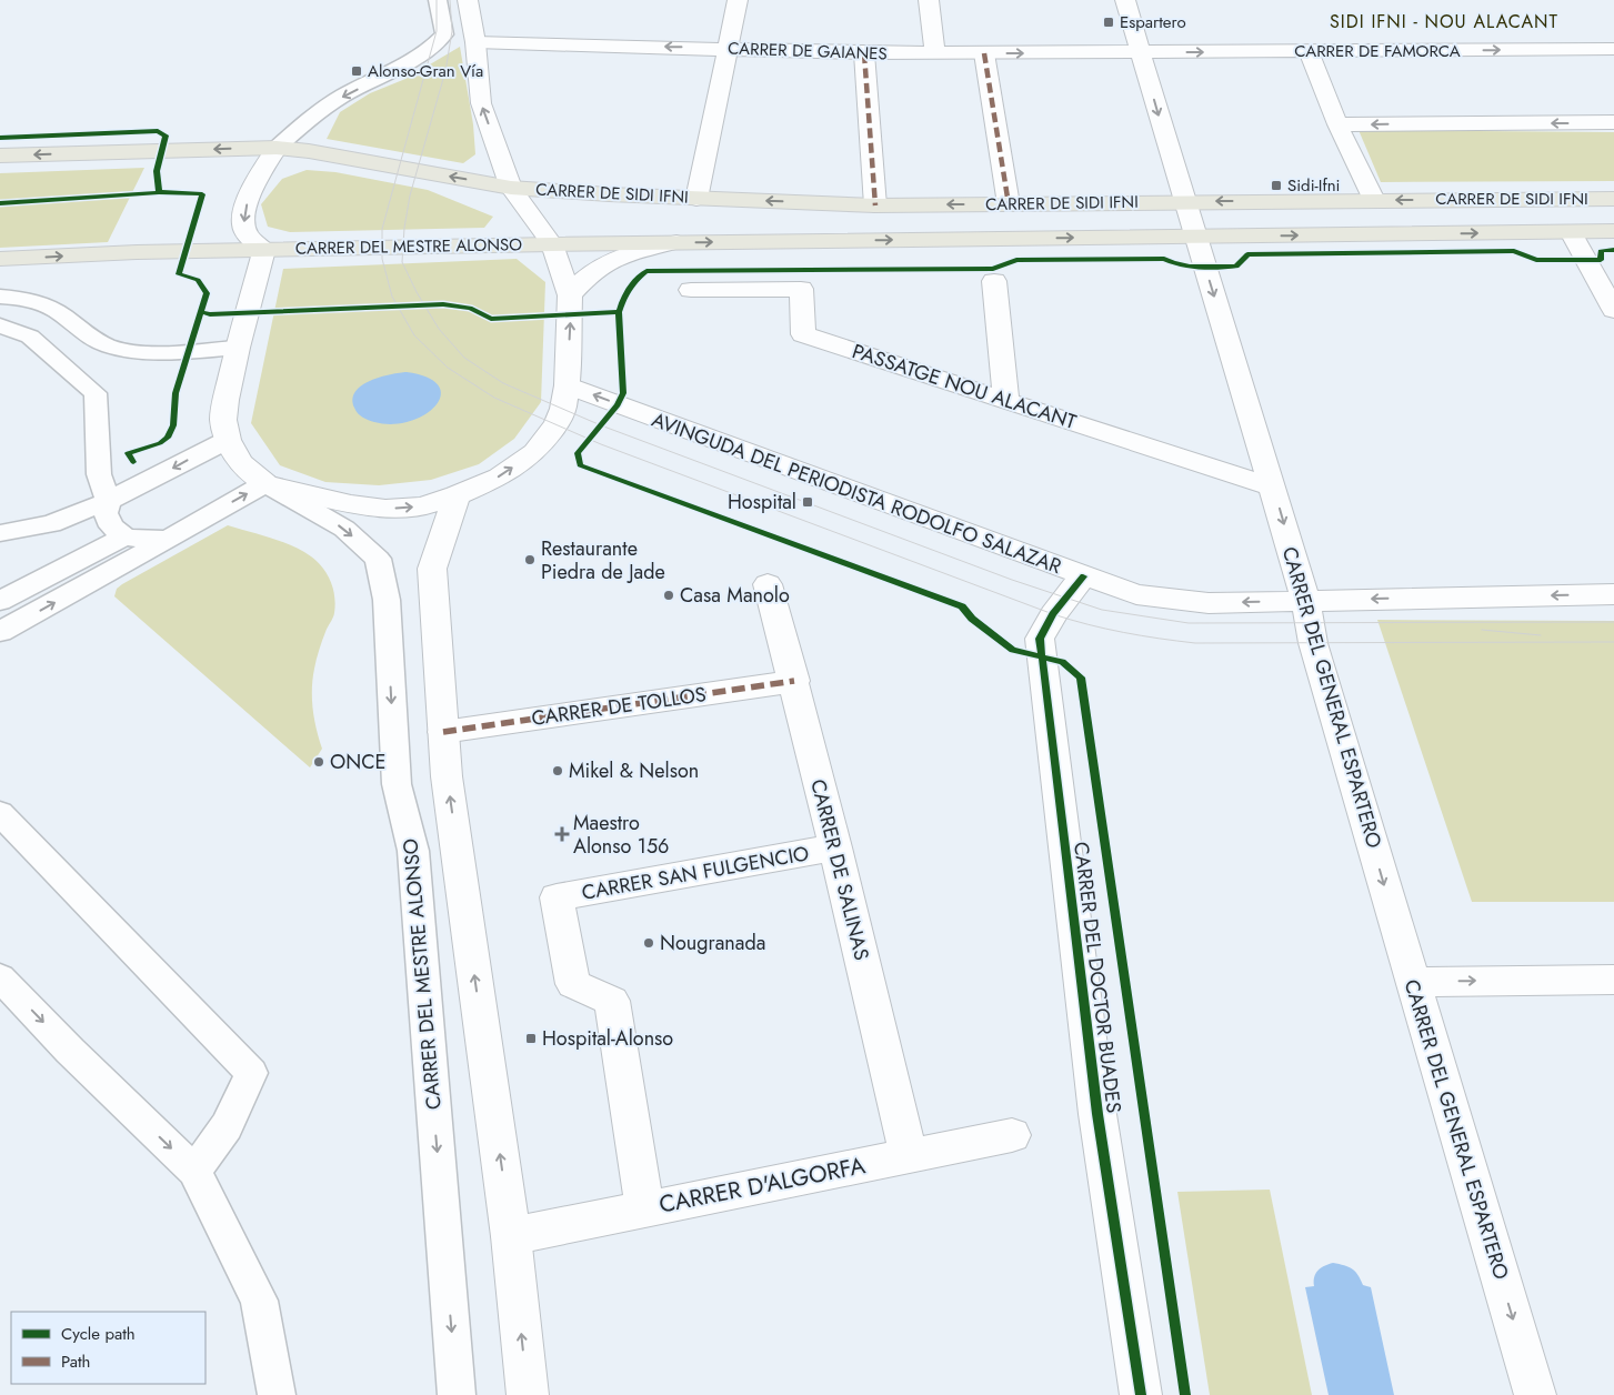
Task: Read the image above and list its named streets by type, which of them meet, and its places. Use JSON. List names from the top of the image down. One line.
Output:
{"streets":{"main road":["CARRER DE SIDI IFNI","CARRER DEL MESTRE ALONSO"],"street":["CARRER DE GAIANES","CARRER DE FAMORCA","PASSATGE NOU ALACANT","AVINGUDA DEL PERIODISTA RODOLFO SALAZAR","CARRER DEL GENERAL ESPARTERO","CARRER DE TOLLOS","CARRER DE SALINAS","CARRER SAN FULGENCIO","CARRER DEL DOCTOR BUADES","CARRER D'ALGORFA"]},"crossings":[["CARRER DE GAIANES","CARRER DE FAMORCA"],["CARRER DE GAIANES","CARRER DEL MESTRE ALONSO"],["CARRER DE GAIANES","CARRER DEL GENERAL ESPARTERO"],["CARRER DE FAMORCA","CARRER DEL GENERAL ESPARTERO"],["CARRER DE SIDI IFNI","CARRER DEL MESTRE ALONSO"],["CARRER DE SIDI IFNI","CARRER DEL GENERAL ESPARTERO"],["CARRER DEL MESTRE ALONSO","AVINGUDA DEL PERIODISTA RODOLFO SALAZAR"],["PASSATGE NOU ALACANT","CARRER DEL GENERAL ESPARTERO"],["AVINGUDA DEL PERIODISTA RODOLFO SALAZAR","CARRER DEL GENERAL ESPARTERO"],["AVINGUDA DEL PERIODISTA RODOLFO SALAZAR","CARRER DEL DOCTOR BUADES"],["CARRER DE TOLLOS","CARRER DE SALINAS"],["CARRER DE SALINAS","CARRER SAN FULGENCIO"],["CARRER DE SALINAS","CARRER D'ALGORFA"],["CARRER SAN FULGENCIO","CARRER D'ALGORFA"]],"one_way":["AVINGUDA DEL PERIODISTA RODOLFO SALAZAR","CARRER DEL GENERAL ESPARTERO"],"districts":["SIDI IFNI - NOU ALACANT"],"places":{"transit":["Espartero","Alonso-Gran Vía","Sidi-Ifni","Hospital","Hospital-Alonso"],"other":["Restaurante Piedra de Jade","Casa Manolo","ONCE","Mikel & Nelson","Nougranada"],"health":["Maestro Alonso 156"]},"legend":["Cycle path","Path"]}
